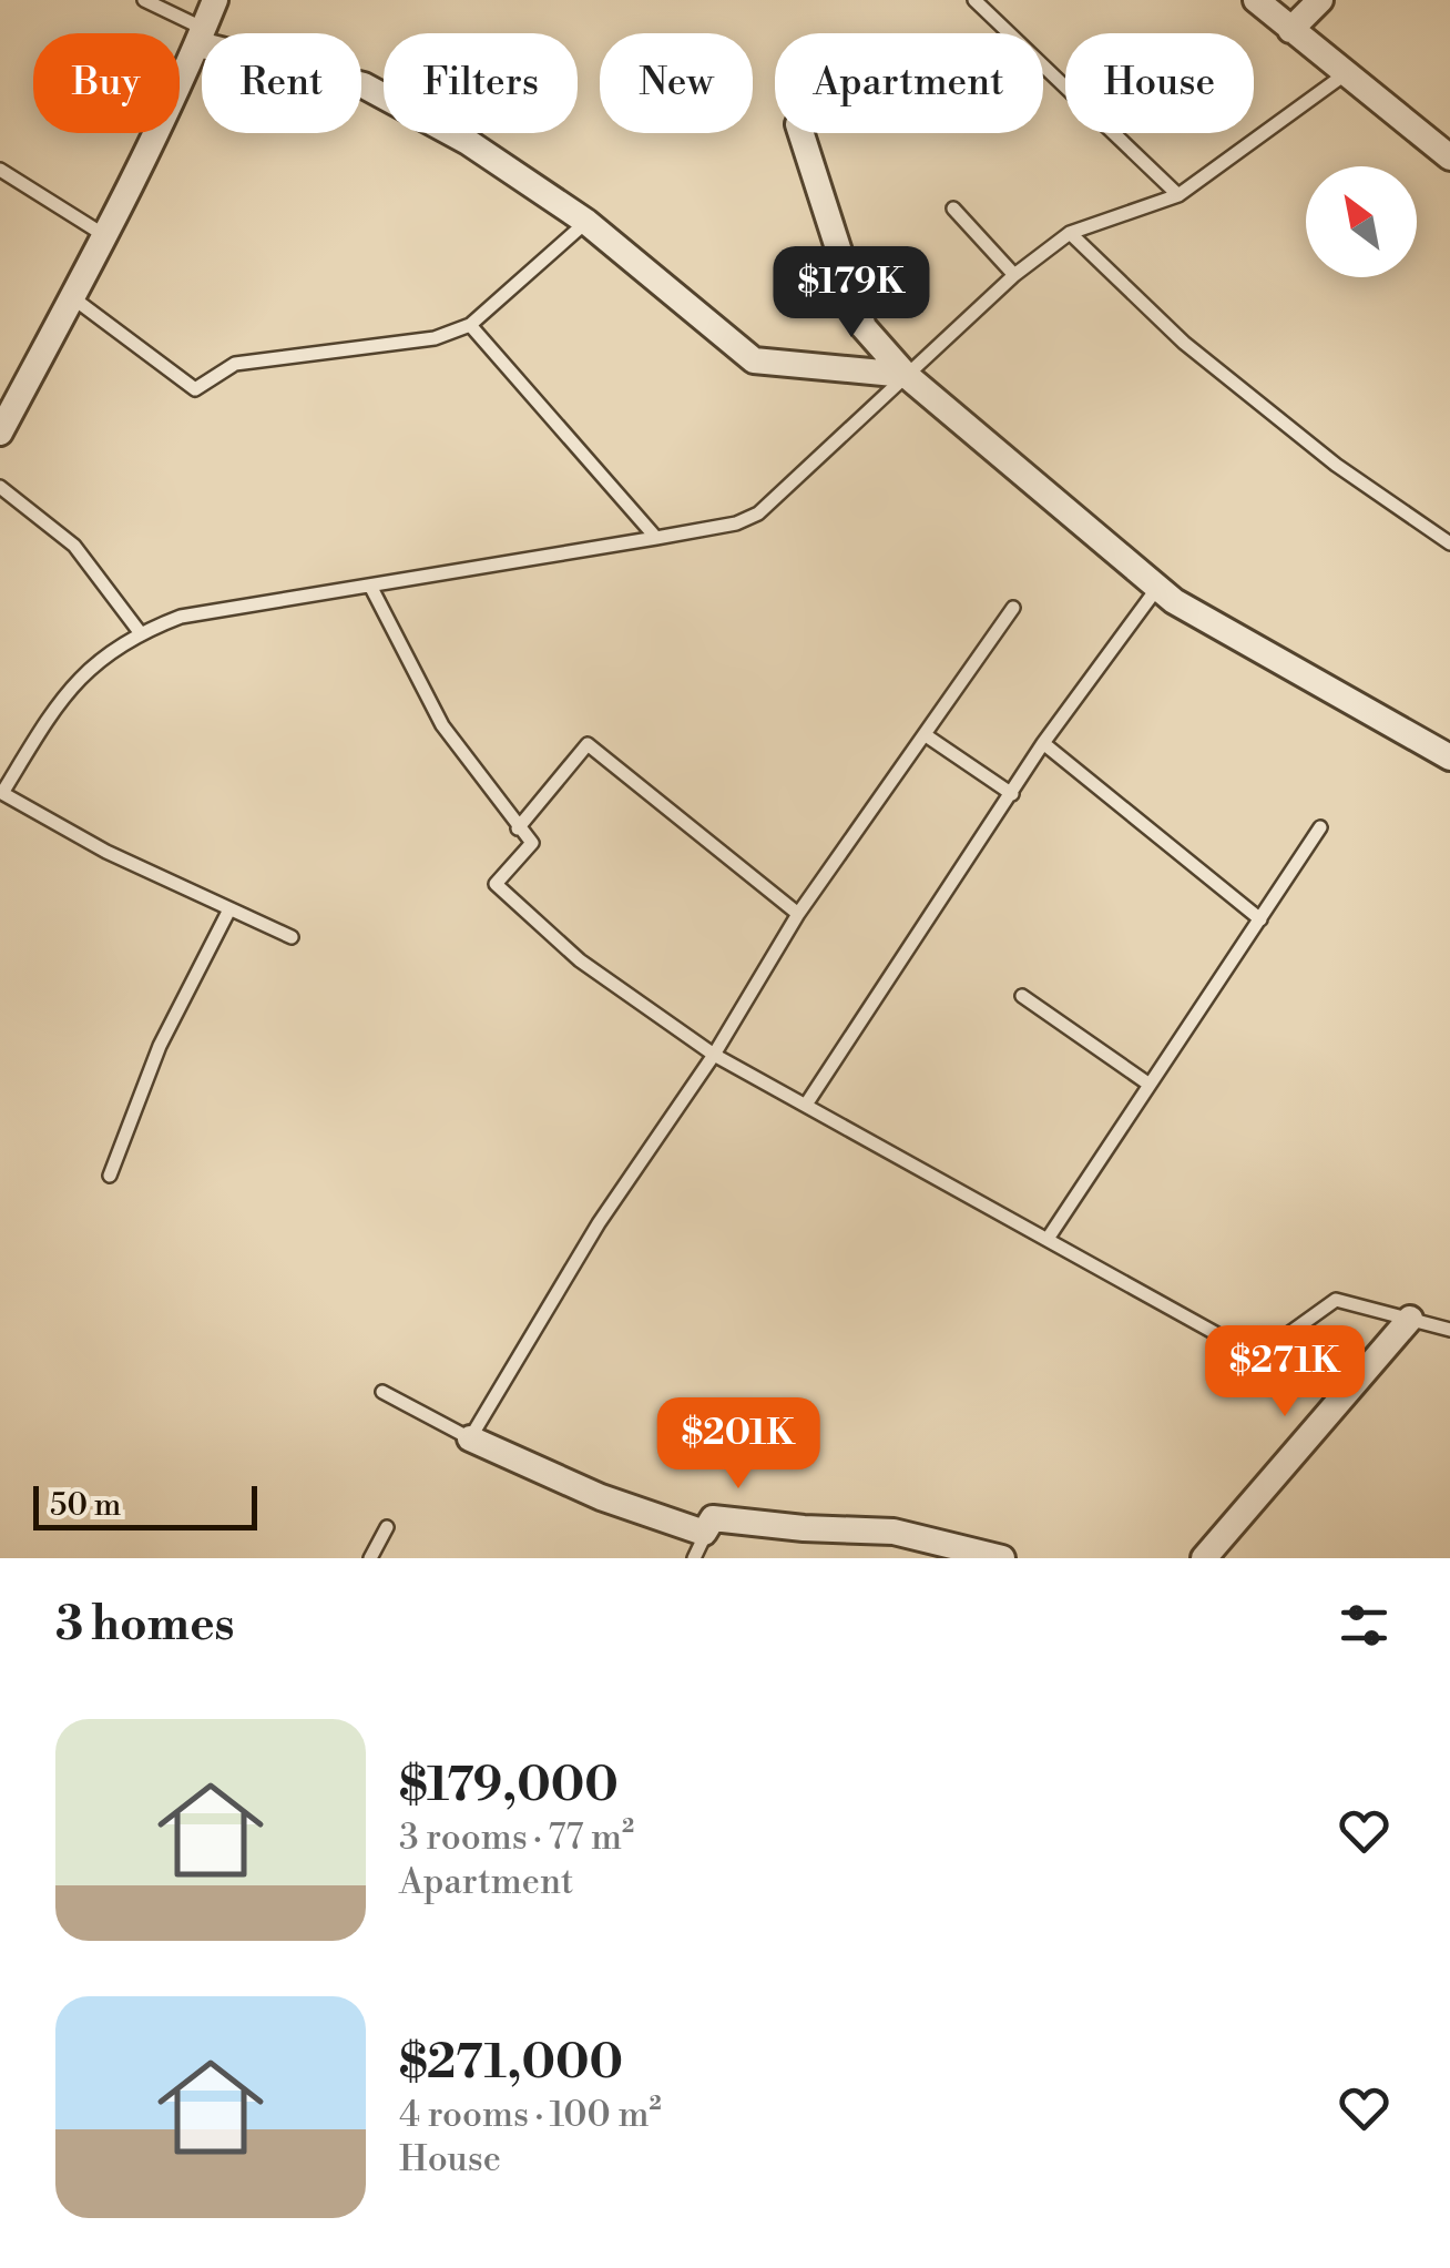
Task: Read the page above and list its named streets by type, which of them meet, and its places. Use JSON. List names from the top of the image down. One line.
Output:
{"scale_bar":"50 m","north":"top left","page":{"chip":["Buy","Rent","Filters","New","Apartment","House"],"price":["$179K","$271K","$201K"],"scale":"50 m","heading":"3 homes","list":[{"name":"$179,000","note":"3 rooms · 77 m² · Apartment"},{"name":"$271,000","note":"4 rooms · 100 m² · House"}]}}
